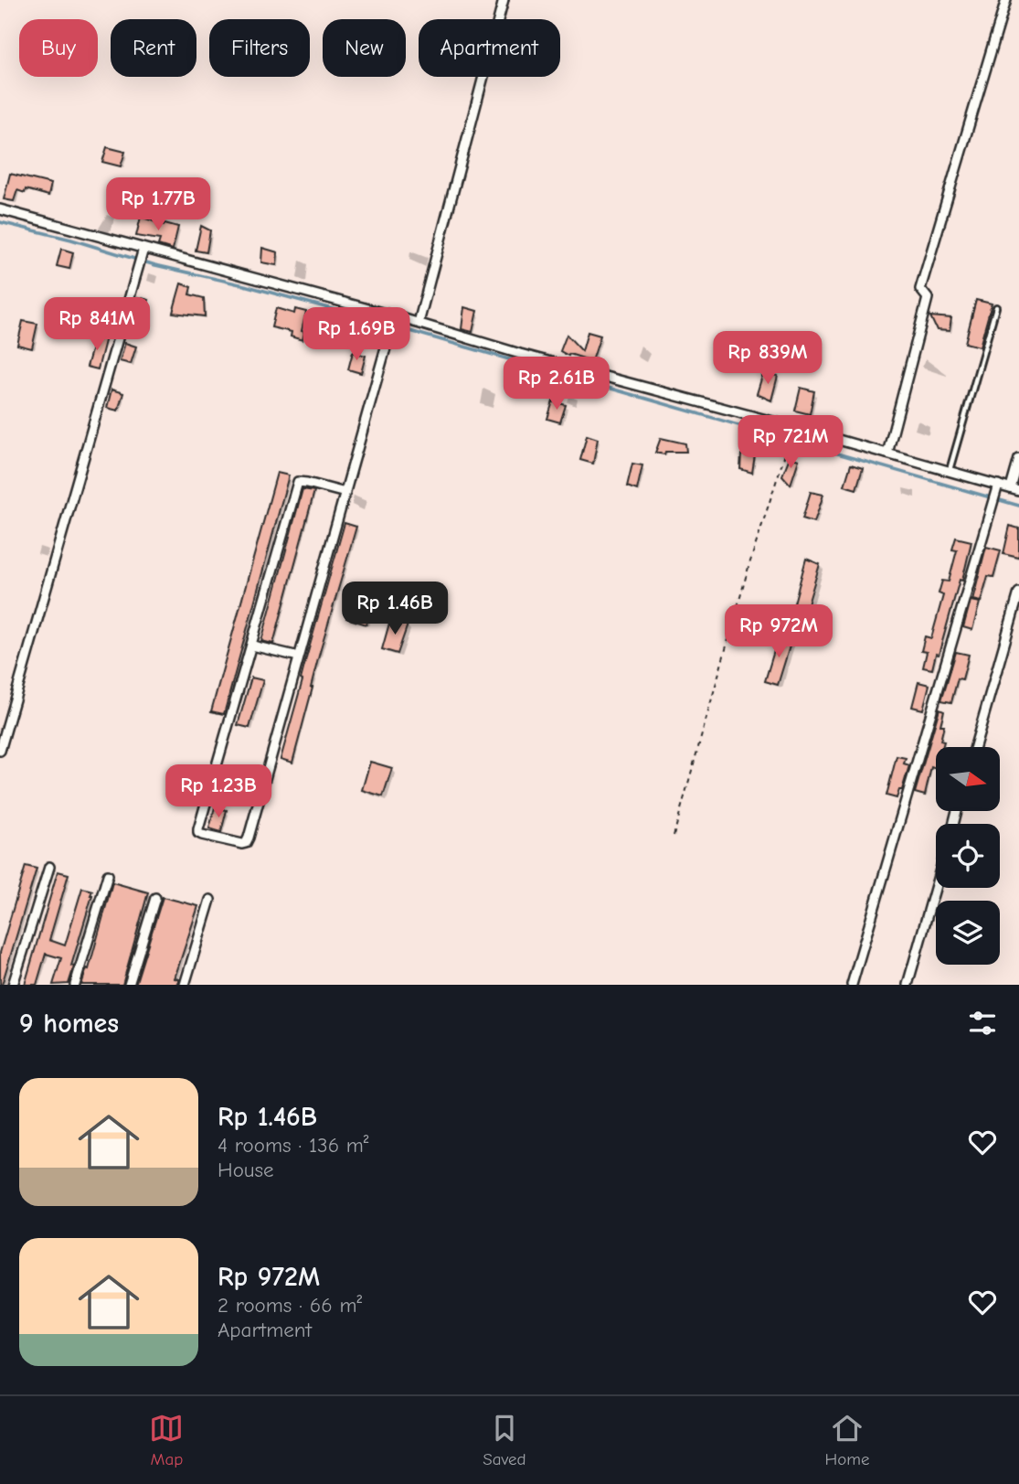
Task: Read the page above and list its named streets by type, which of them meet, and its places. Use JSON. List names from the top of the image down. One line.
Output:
{"north":"right","page":{"chip":["Buy","Rent","Filters","New","Apartment"],"price":["Rp 1.77B","Rp 841M","Rp 1.69B","Rp 839M","Rp 2.61B","Rp 721M","Rp 1.46B","Rp 972M","Rp 1.23B"],"heading":"9 homes","list":[{"name":"Rp 1.46B","note":"4 rooms · 136 m² · House"},{"name":"Rp 972M","note":"2 rooms · 66 m² · Apartment"}],"tabs":["Map","Saved","Home"]}}
